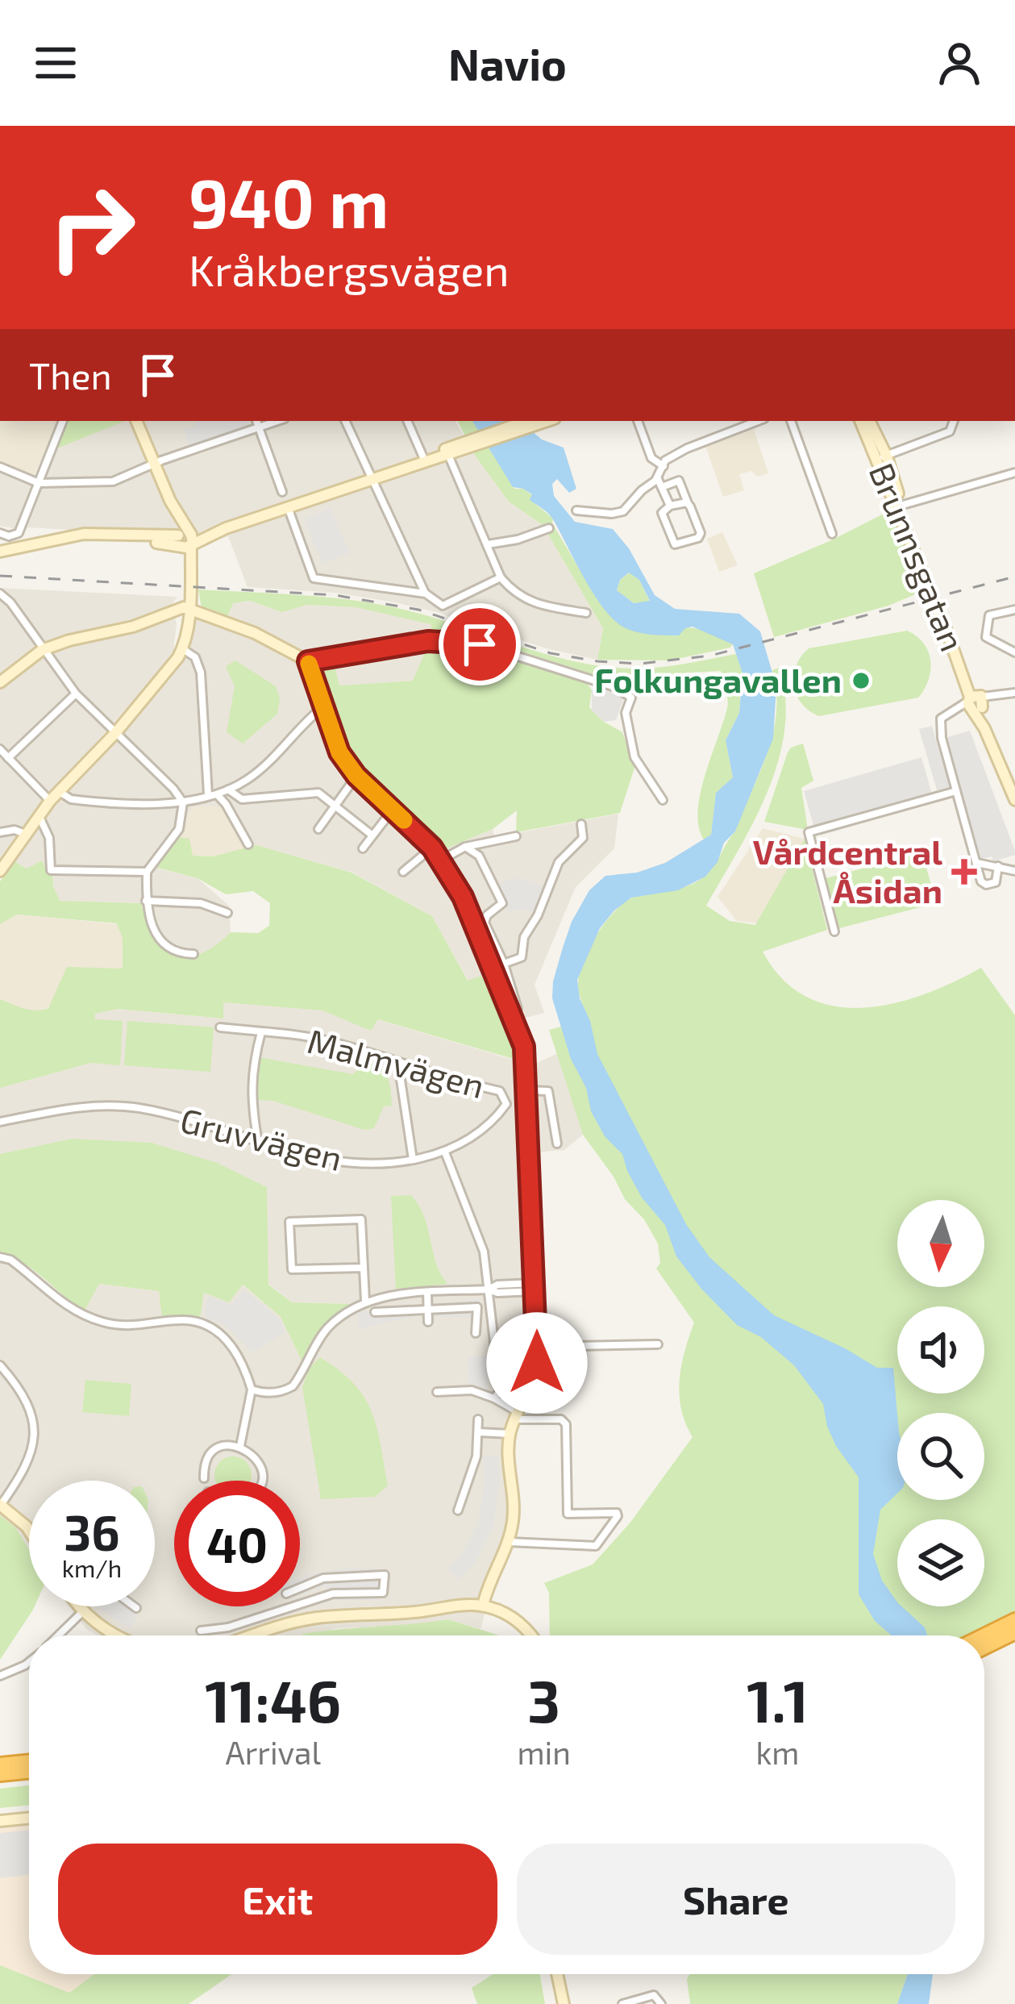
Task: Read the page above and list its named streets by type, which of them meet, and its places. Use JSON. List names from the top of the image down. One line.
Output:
{"streets":{"street":["Brunnsgatan","Malmvägen","Gruvvägen"]},"crossings":[["Malmvägen","Gruvvägen"]],"places":{"other":["Folkungavallen"],"health":["Vårdcentral Åsidan"]},"north":"bottom","page":{"header":"Navio","turn":["940 m","Kråkbergsvägen"],"then":"Then","speed":"36 km/h","limit":"40","eta":["11:46","Arrival","3","min","1.1","km"],"buttons":["Exit","Share"]}}
